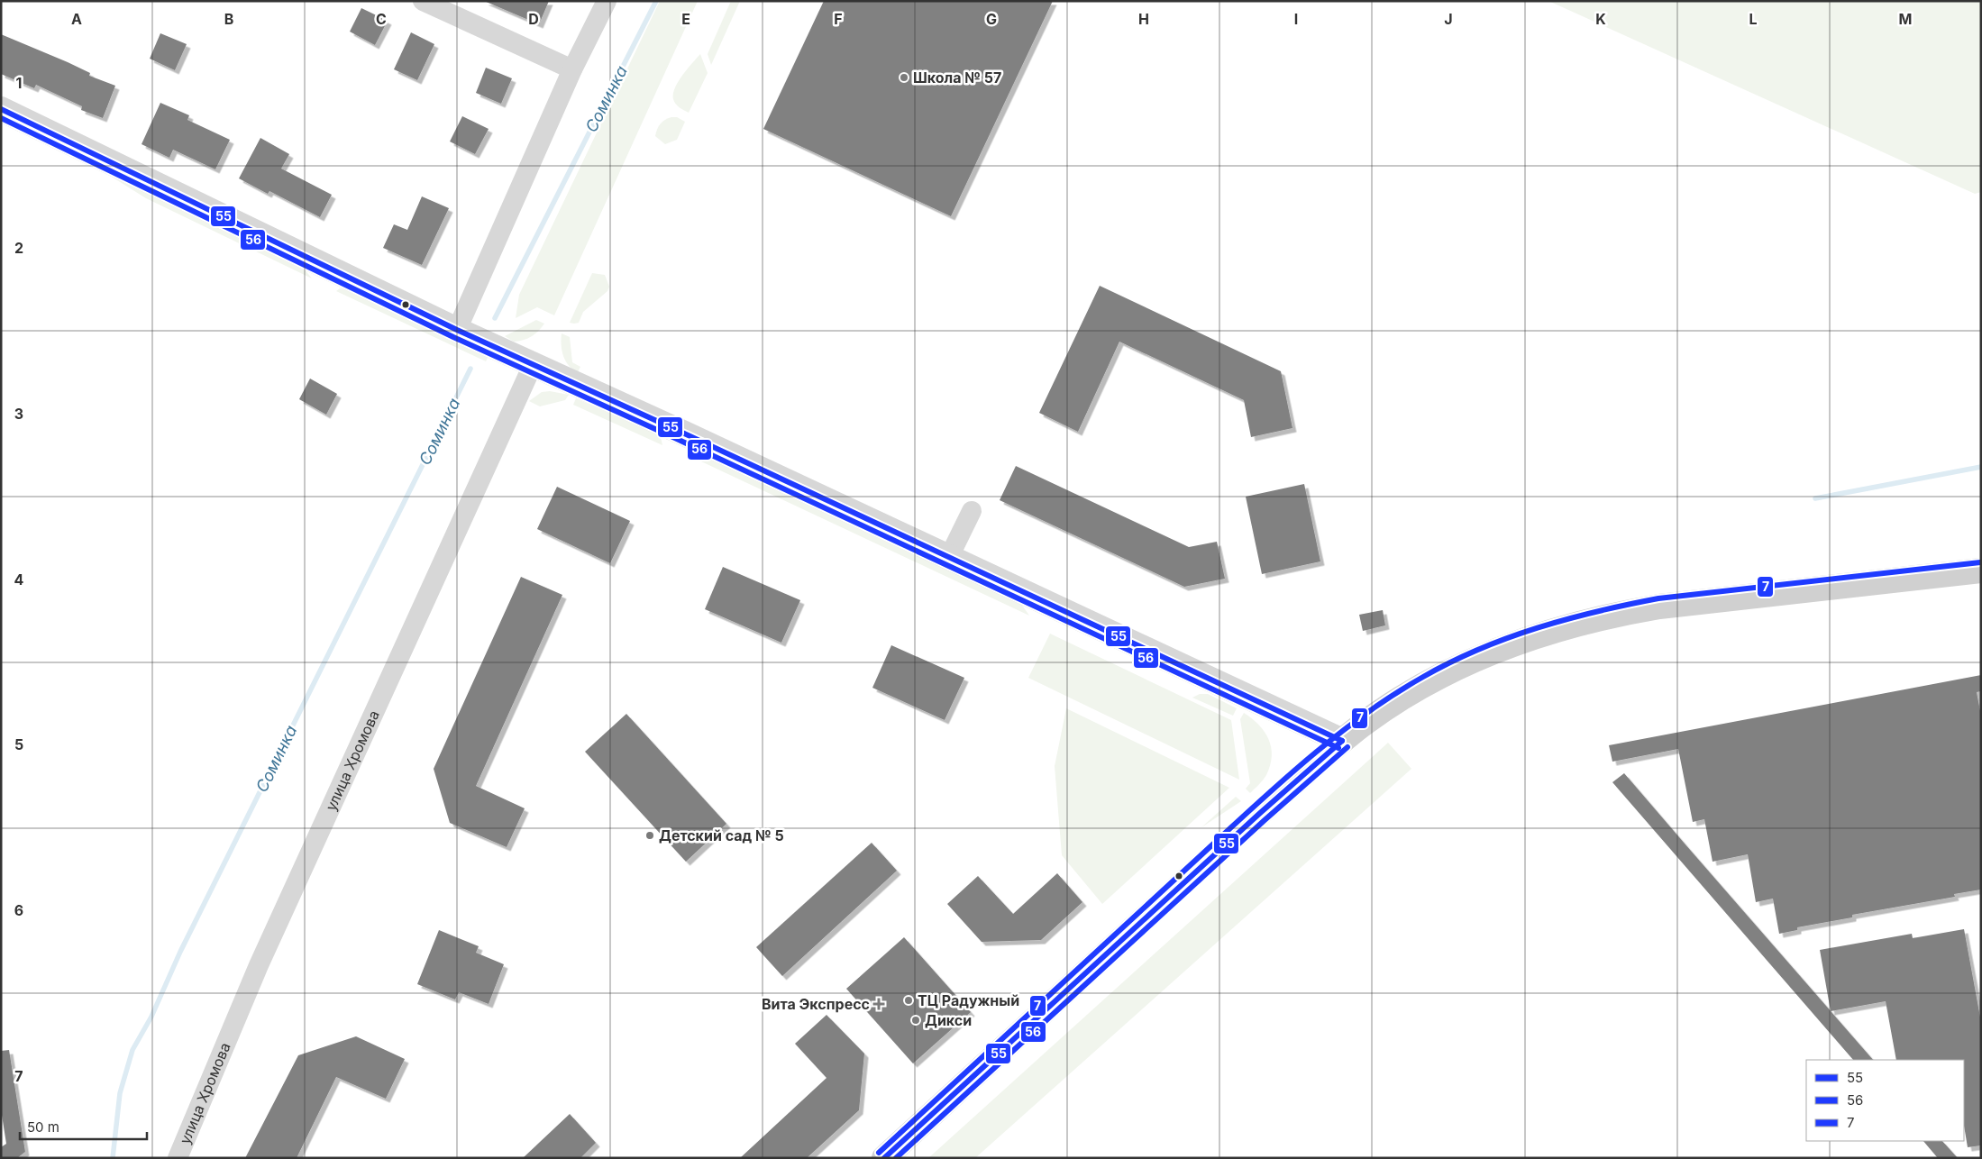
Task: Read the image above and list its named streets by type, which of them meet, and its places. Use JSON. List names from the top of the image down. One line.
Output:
{"streets":{"street":["улица Хромова"]},"water":["Соминка"],"places":{"other":["Школа № 57","Детский сад № 5","ТЦ Радужный","Дикси"],"health":["Вита Экспресс"]},"lines":["transit line 55","transit line 56","transit line 7"],"legend":["55","56","7"],"scale_bar":"50 m","grid":{"columns":["A","B","C","D","E","F","G","H","I","J","K","L","M"],"rows":["1","2","3","4","5","6","7"]}}
